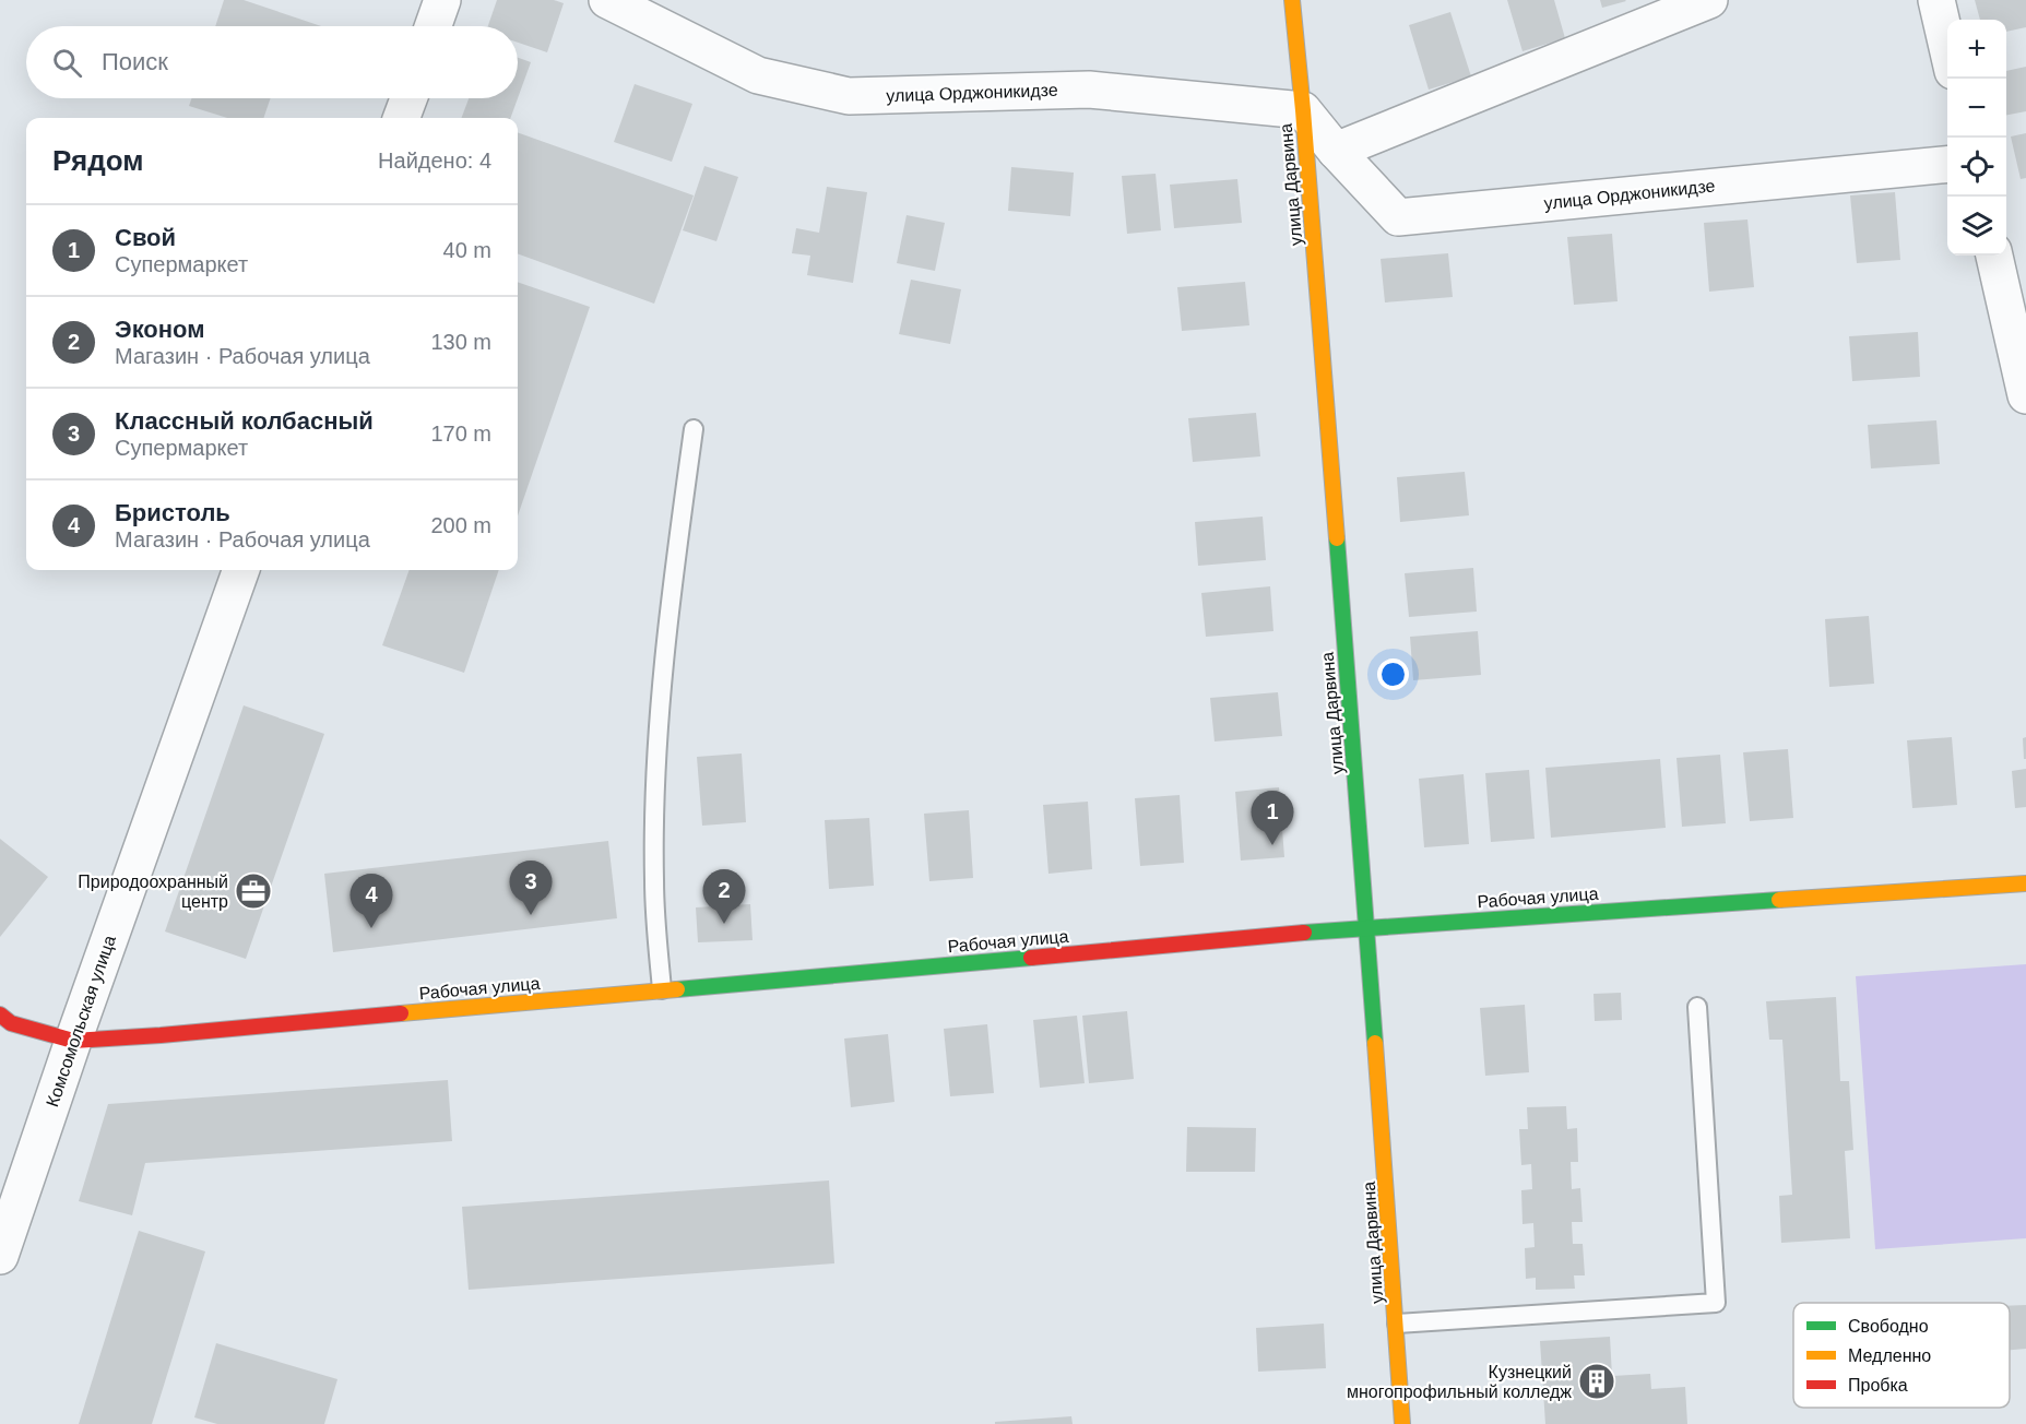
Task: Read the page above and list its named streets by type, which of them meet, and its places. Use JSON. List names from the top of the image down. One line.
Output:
{"streets":{"street":["улица Орджоникидзе","улица Дарвина","Рабочая улица","Комсомольская улица"]},"crossings":[["улица Орджоникидзе","улица Дарвина"],["улица Дарвина","Рабочая улица"],["Рабочая улица","Комсомольская улица"]],"places":{"office":["Природоохранный центр"],"building":["Кузнецкий многопрофильный колледж"]},"legend":["Свободно","Медленно","Пробка"],"page":{"map_buttons":["+","−"],"search":"Поиск","heading":["Рядом","Найдено: 4"],"list":[{"mark":"1","name":"Свой","note":"Супермаркет","value":"40 m"},{"mark":"2","name":"Эконом","note":"Магазин · Рабочая улица","value":"130 m"},{"mark":"3","name":"Классный колбасный","note":"Супермаркет","value":"170 m"},{"mark":"4","name":"Бристоль","note":"Магазин · Рабочая улица","value":"200 m"}],"pins":["1","3","2","4"]}}
